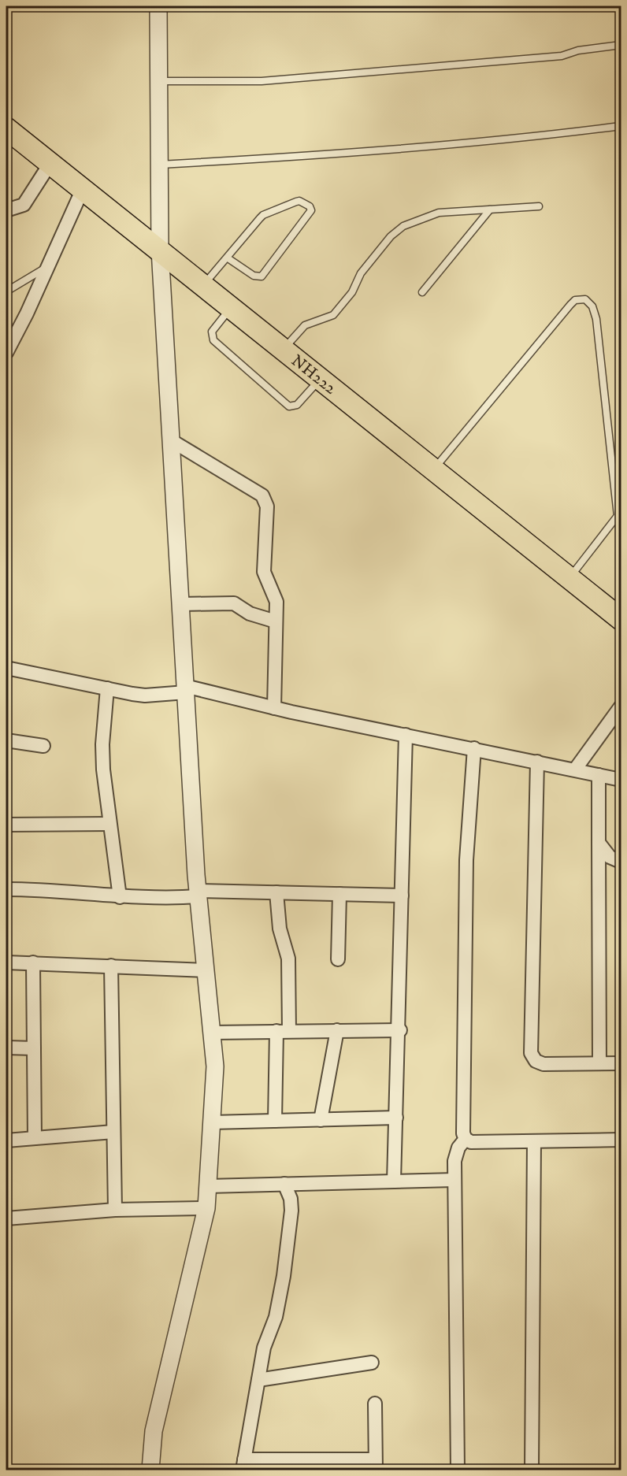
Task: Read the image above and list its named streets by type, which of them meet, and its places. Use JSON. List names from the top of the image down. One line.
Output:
{"streets":{"main road":["NH222"]}}
